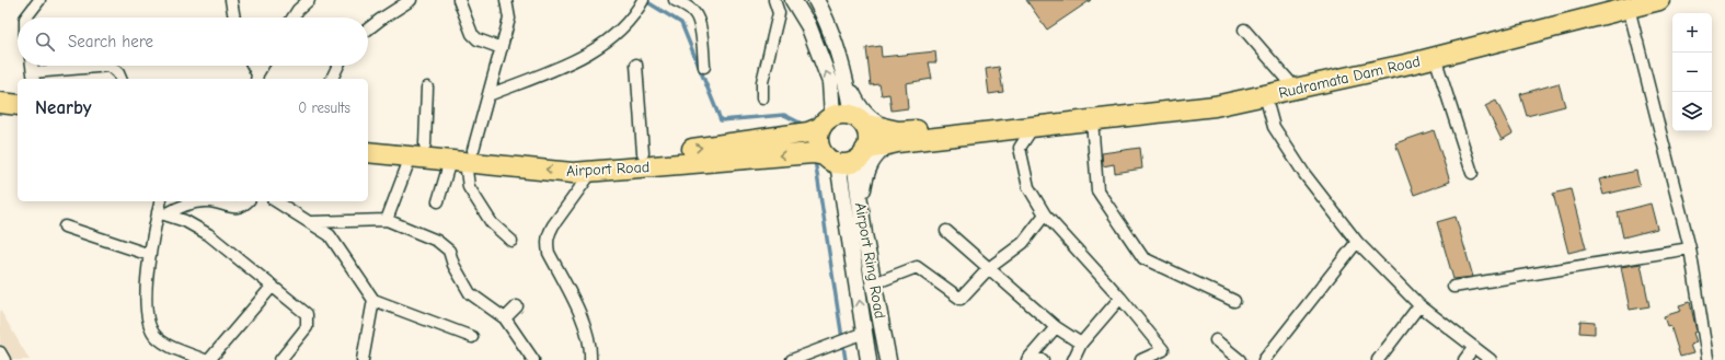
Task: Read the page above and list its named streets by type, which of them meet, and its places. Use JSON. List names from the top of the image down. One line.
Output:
{"streets":{"highway":["Rudramata Dam Road","Airport Road"],"main road":["Airport Ring Road"]},"crossings":[["Rudramata Dam Road","Airport Road"],["Airport Road","Airport Ring Road"]],"page":{"map_buttons":["+","−"],"search":"Search here","heading":["Nearby","0 results"]}}
